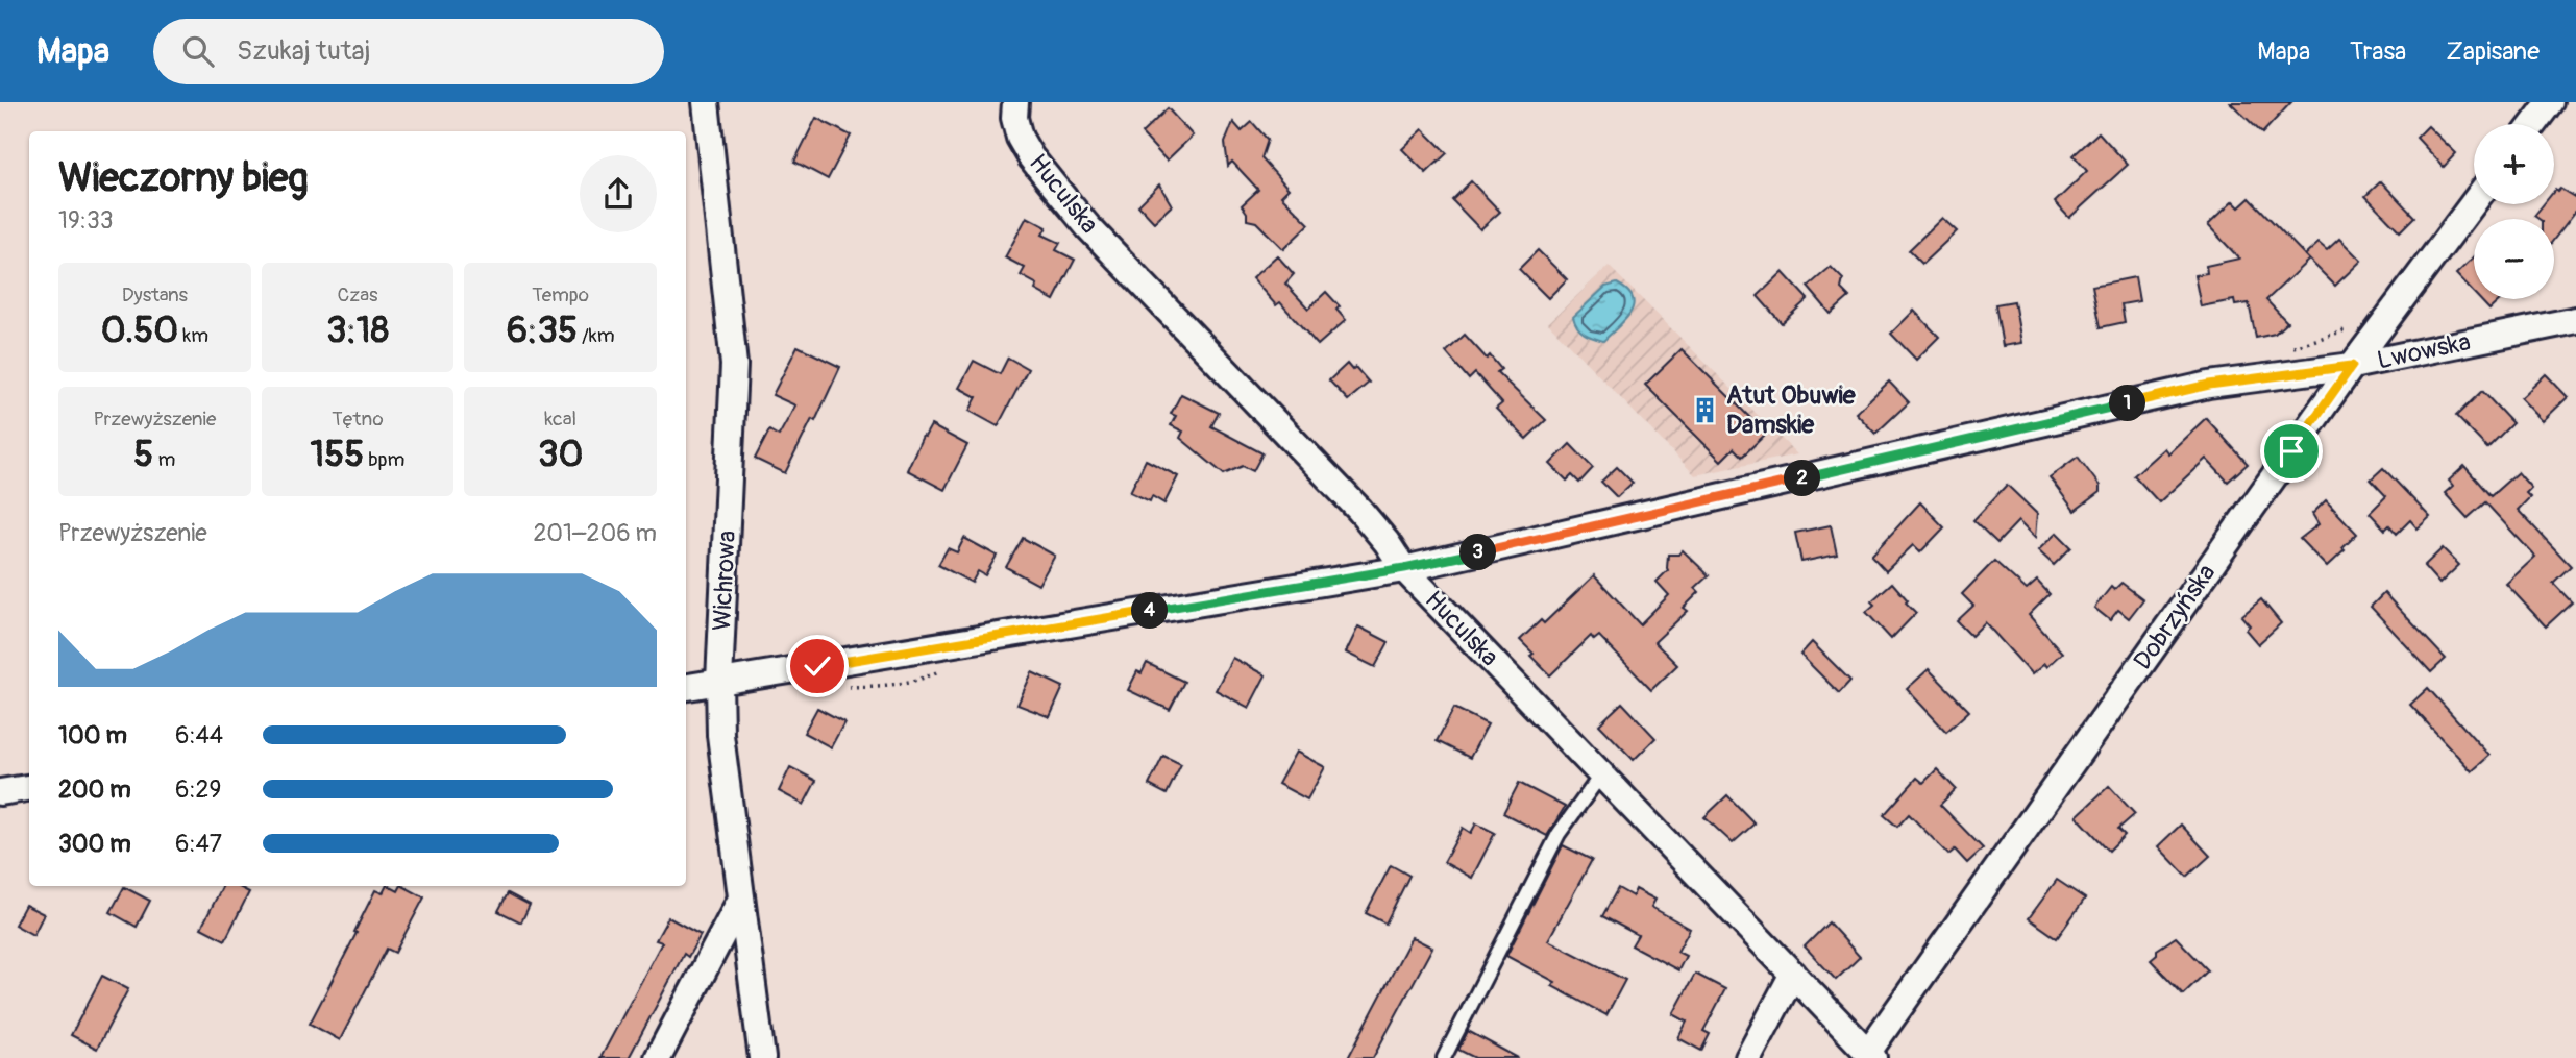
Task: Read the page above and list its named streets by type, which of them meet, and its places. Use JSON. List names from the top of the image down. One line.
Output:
{"streets":{"street":["Huculska","Lwowska","Wichrowa","Dobrzyńska"]},"crossings":[["Huculska","Lwowska"],["Huculska","Dobrzyńska"],["Lwowska","Wichrowa"],["Lwowska","Dobrzyńska"]],"places":{"building":["Atut Obuwie Damskie"]},"page":{"header":"Mapa","search":"Szukaj tutaj","nav":["Mapa","Trasa","Zapisane"],"map_buttons":["+","−"],"heading":["Wieczorny bieg","19:33"],"stats":[["Dystans","0.50 km"],["Czas","3:18"],["Tempo","6:35 /km"],["Przewyższenie","5 m"],["Tętno","155 bpm"],["kcal","30"]],"pins":["1","2","3","4"],"chart":["Przewyższenie","201–206 m"],"list":[{"name":"100 m","note":"6:44"},{"name":"200 m","note":"6:29"},{"name":"300 m","note":"6:47"}]}}
